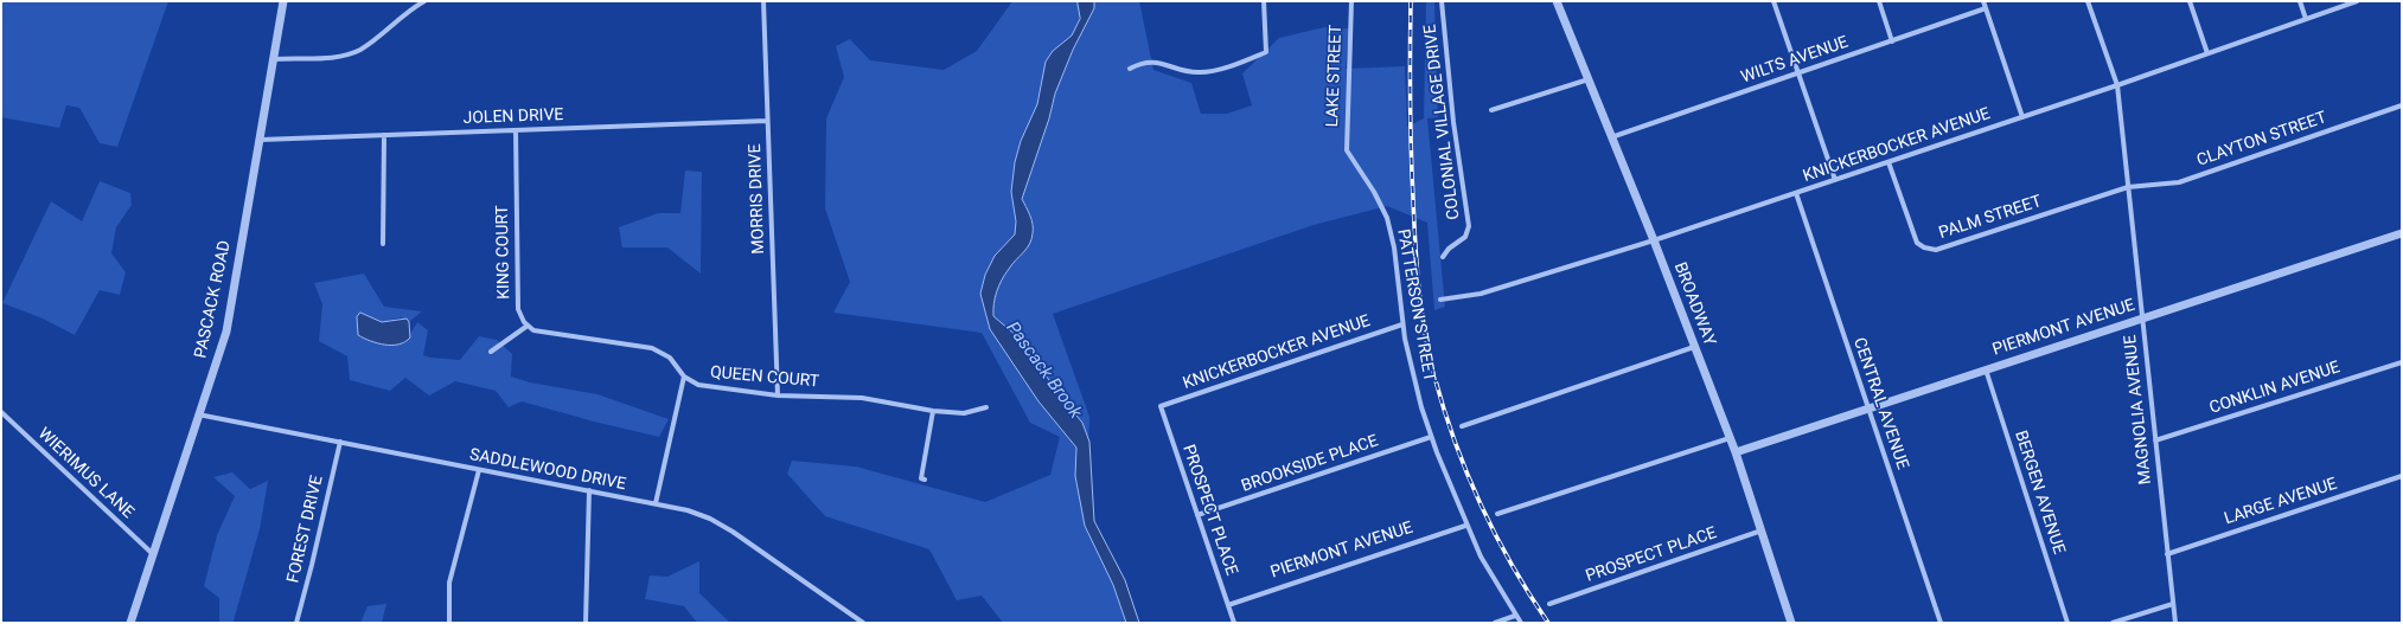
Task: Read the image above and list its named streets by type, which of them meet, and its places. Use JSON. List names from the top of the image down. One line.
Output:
{"streets":{"street":["WILTS AVENUE","LAKE STREET","JOLEN DRIVE","COLONIAL VILLAGE DRIVE","CLAYTON STREET","KNICKERBOCKER AVENUE","MORRIS DRIVE","PALM STREET","KING COURT","PASCACK ROAD","BROADWAY","PATTERSON STREET","PIERMONT AVENUE","QUEEN COURT","CONKLIN AVENUE","CENTRAL AVENUE","MAGNOLIA AVENUE","BROOKSIDE PLACE","SADDLEWOOD DRIVE","WIERIMUS LANE","BERGEN AVENUE","LARGE AVENUE","PROSPECT PLACE","FOREST DRIVE"]},"crossings":[["WILTS AVENUE","BROADWAY"],["LAKE STREET","PATTERSON STREET"],["JOLEN DRIVE","MORRIS DRIVE"],["JOLEN DRIVE","KING COURT"],["JOLEN DRIVE","PASCACK ROAD"],["CLAYTON STREET","PALM STREET"],["CLAYTON STREET","MAGNOLIA AVENUE"],["KNICKERBOCKER AVENUE","PALM STREET"],["KNICKERBOCKER AVENUE","BROADWAY"],["KNICKERBOCKER AVENUE","PATTERSON STREET"],["KNICKERBOCKER AVENUE","CENTRAL AVENUE"],["KNICKERBOCKER AVENUE","MAGNOLIA AVENUE"],["KNICKERBOCKER AVENUE","PROSPECT PLACE"],["MORRIS DRIVE","QUEEN COURT"],["PALM STREET","MAGNOLIA AVENUE"],["KING COURT","QUEEN COURT"],["PASCACK ROAD","SADDLEWOOD DRIVE"],["PASCACK ROAD","WIERIMUS LANE"],["BROADWAY","PIERMONT AVENUE"],["BROADWAY","PROSPECT PLACE"],["PATTERSON STREET","PIERMONT AVENUE"],["PATTERSON STREET","BROOKSIDE PLACE"],["PIERMONT AVENUE","CENTRAL AVENUE"],["PIERMONT AVENUE","MAGNOLIA AVENUE"],["PIERMONT AVENUE","BERGEN AVENUE"],["PIERMONT AVENUE","PROSPECT PLACE"],["CONKLIN AVENUE","MAGNOLIA AVENUE"],["MAGNOLIA AVENUE","LARGE AVENUE"],["BROOKSIDE PLACE","PROSPECT PLACE"],["SADDLEWOOD DRIVE","FOREST DRIVE"]],"water":["Pascack Brook"]}
